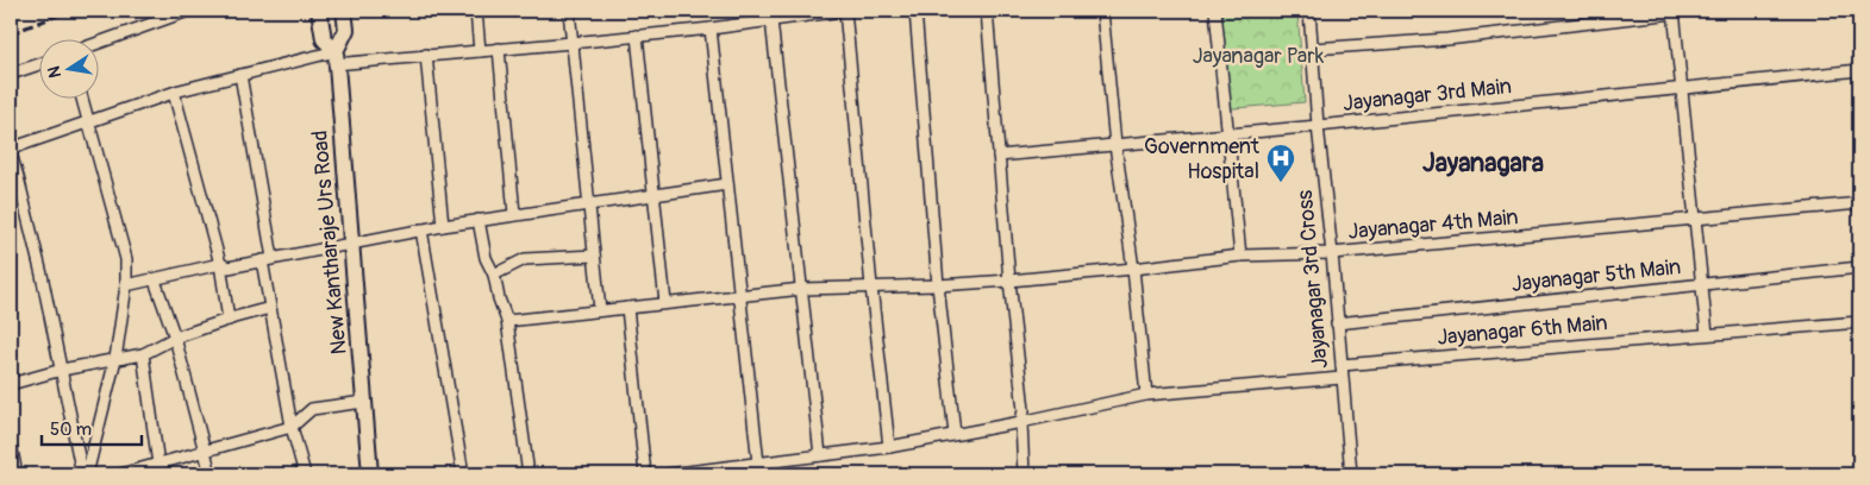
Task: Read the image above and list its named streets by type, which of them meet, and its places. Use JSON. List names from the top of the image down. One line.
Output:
{"streets":{"main road":["New Kantharaje Urs Road"],"street":["Jayanagar 3rd Main","Jayanagar 4th Main","Jayanagar 5th Main","Jayanagar 3rd Cross","Jayanagar 6th Main"]},"crossings":[["Jayanagar 3rd Main","Jayanagar 3rd Cross"],["Jayanagar 4th Main","Jayanagar 3rd Cross"],["Jayanagar 5th Main","Jayanagar 3rd Cross"],["Jayanagar 3rd Cross","Jayanagar 6th Main"]],"districts":["Jayanagara"],"parks":["Jayanagar Park"],"places":{"hospital":["Government Hospital"]},"scale_bar":"50 m","north":"left"}
